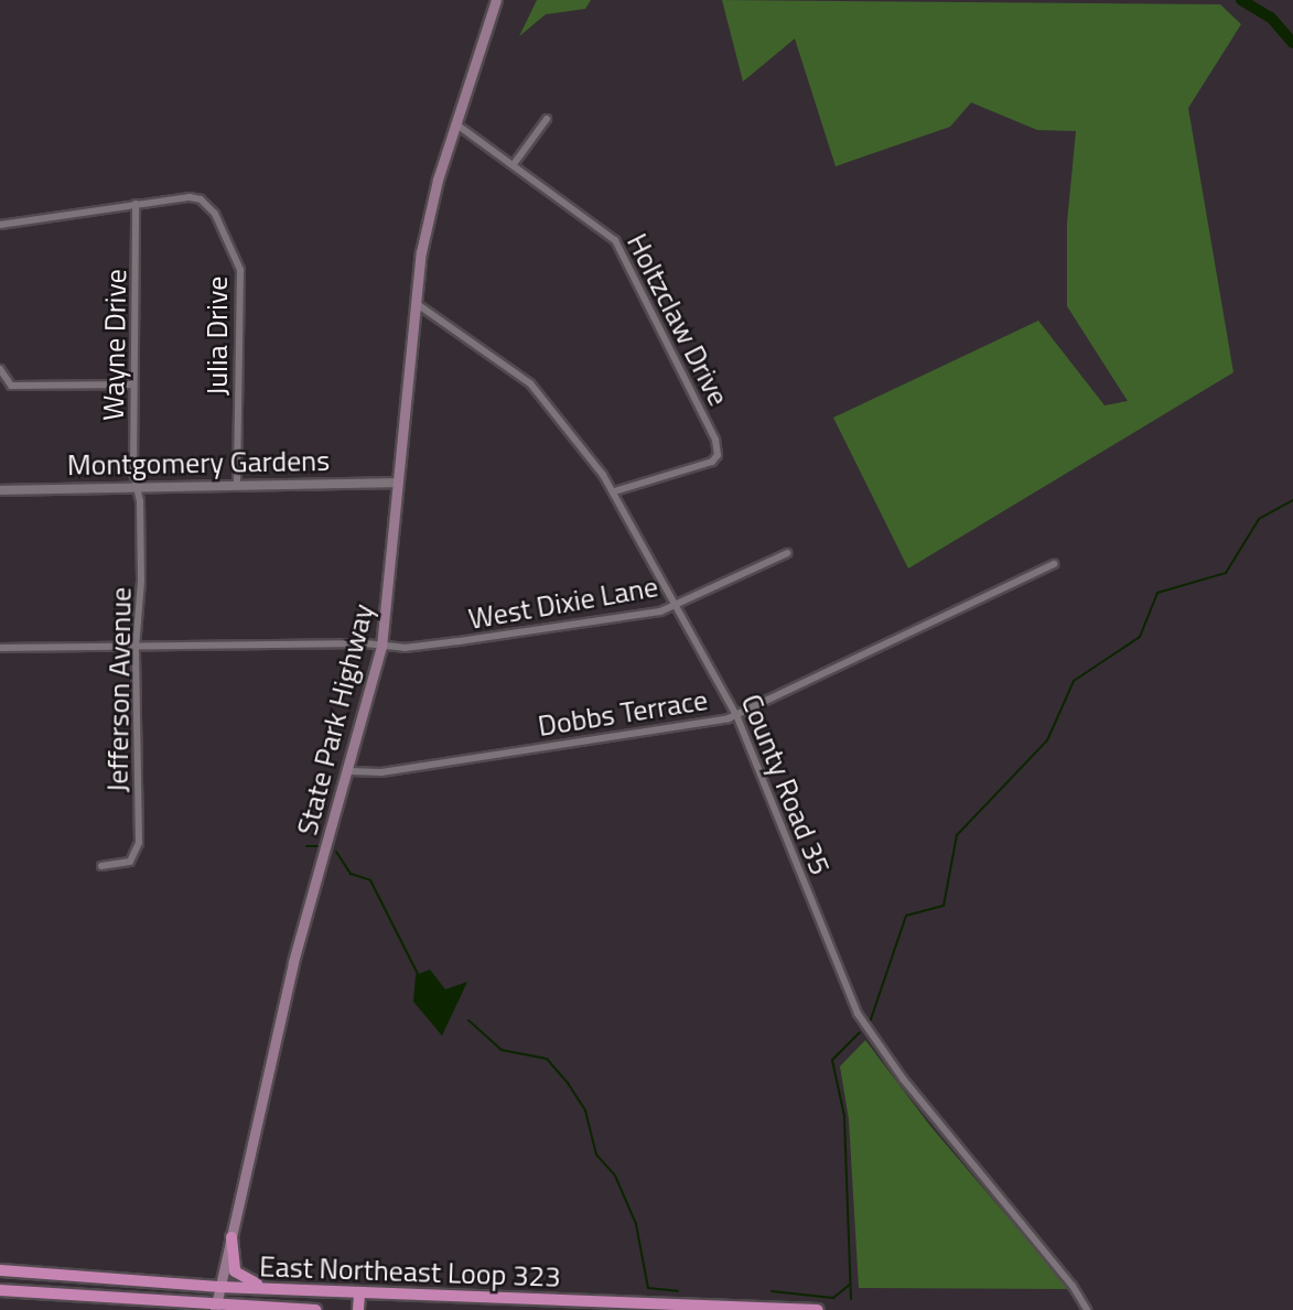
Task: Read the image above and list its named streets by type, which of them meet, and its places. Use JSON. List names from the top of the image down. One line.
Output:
{"streets":{"highway":["East Northeast Loop 323"],"main road":["State Park Highway"],"street":["Holtzclaw Drive","Julia Drive","Wayne Drive","Montgomery Gardens","West Dixie Lane","Jefferson Avenue","Dobbs Terrace","County Road 35"]},"crossings":[["Holtzclaw Drive","State Park Highway"],["Holtzclaw Drive","County Road 35"],["Julia Drive","Wayne Drive"],["Julia Drive","Montgomery Gardens"],["Wayne Drive","Montgomery Gardens"],["Wayne Drive","Jefferson Avenue"],["Montgomery Gardens","Jefferson Avenue"],["Montgomery Gardens","State Park Highway"],["West Dixie Lane","Jefferson Avenue"],["West Dixie Lane","State Park Highway"],["West Dixie Lane","County Road 35"],["Dobbs Terrace","State Park Highway"],["Dobbs Terrace","County Road 35"],["State Park Highway","County Road 35"],["State Park Highway","East Northeast Loop 323"]]}
